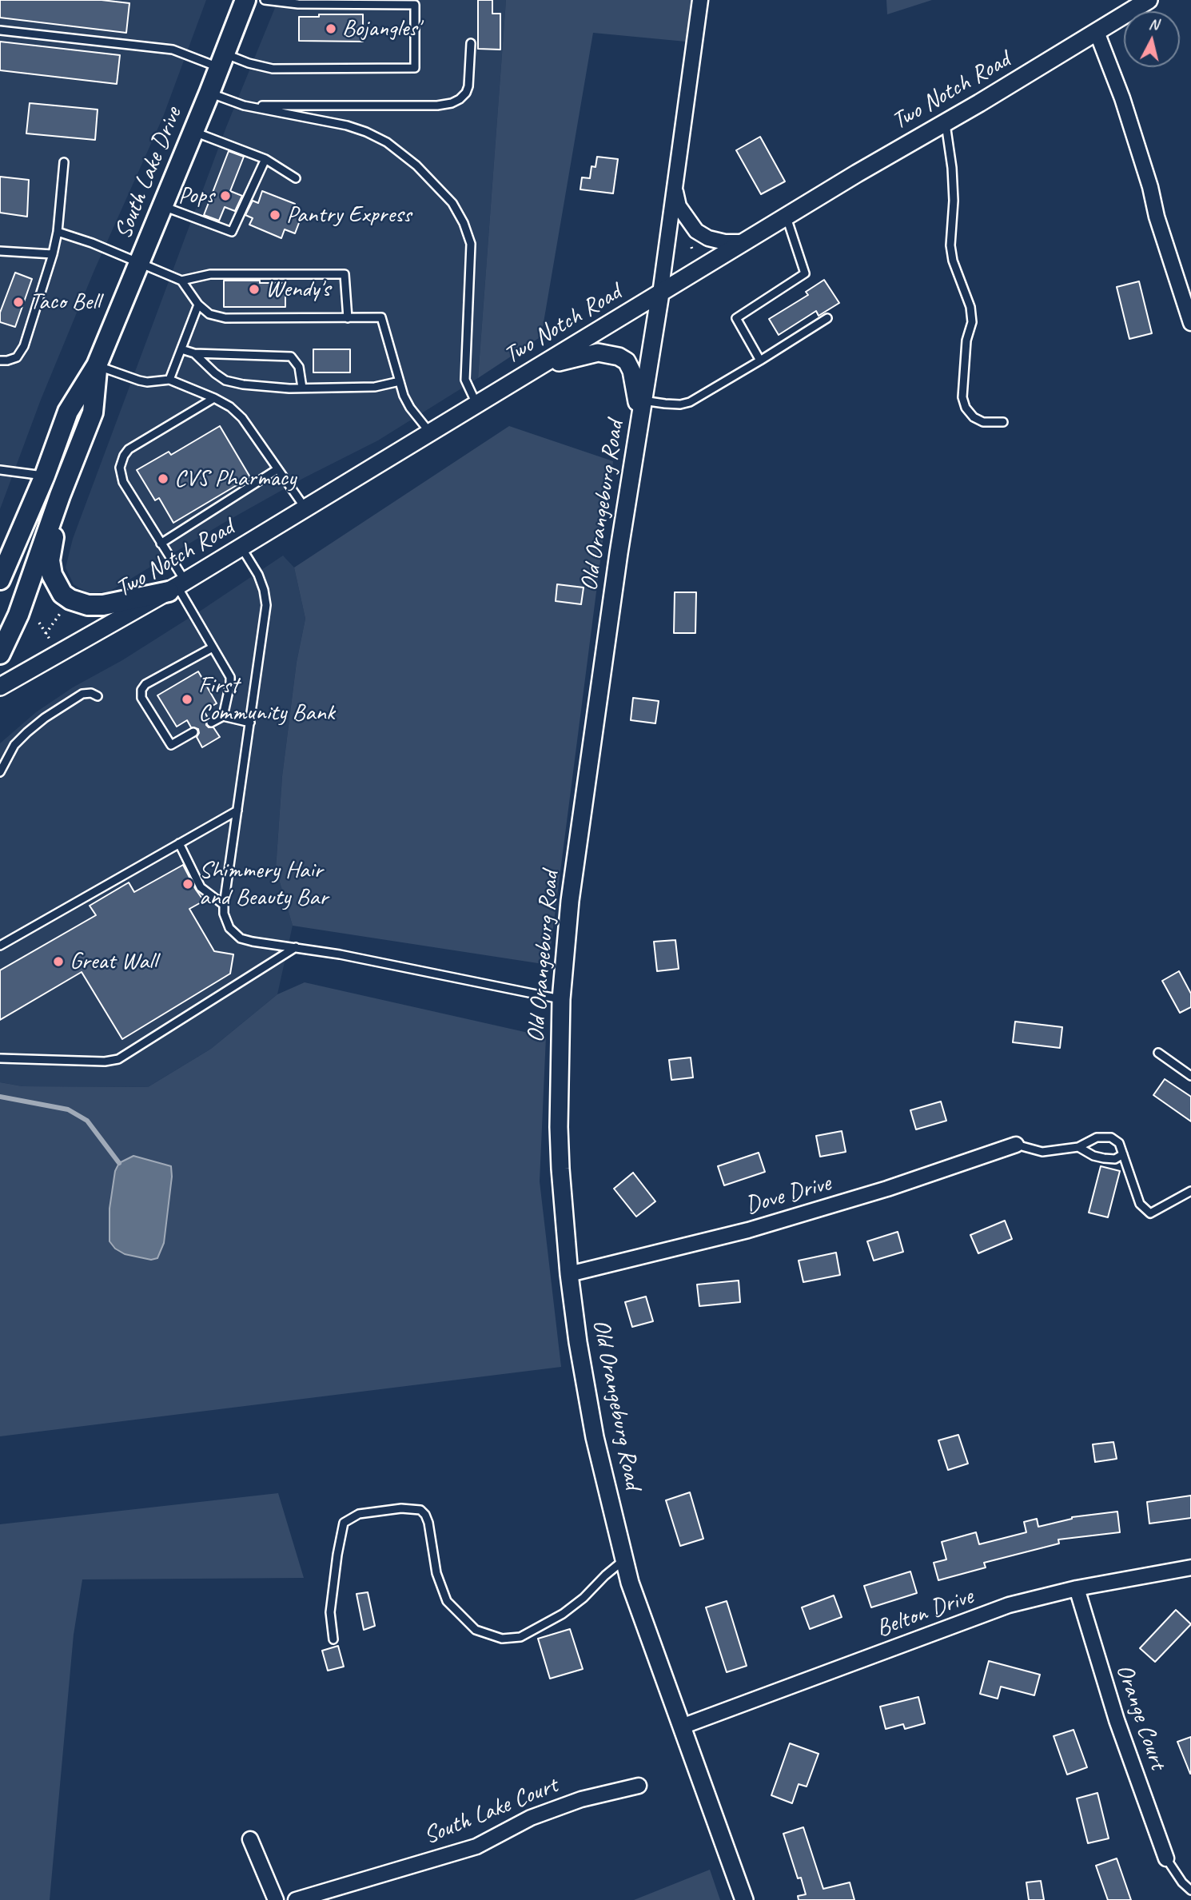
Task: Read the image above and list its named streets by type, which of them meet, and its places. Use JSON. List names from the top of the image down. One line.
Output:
{"streets":{"main road":["South Lake Drive"],"street":["Two Notch Road","Old Orangeburg Road","Dove Drive","Belton Drive","Orange Court","South Lake Court"]},"crossings":[["Two Notch Road","Old Orangeburg Road"],["Old Orangeburg Road","Dove Drive"],["Old Orangeburg Road","Belton Drive"],["Belton Drive","Orange Court"]],"places":["Bojangles'","Pops","Pantry Express","Wendy's","Taco Bell","CVS Pharmacy","First Community Bank","Shimmery Hair and Beauty Bar","Great Wall"],"north":"top"}
